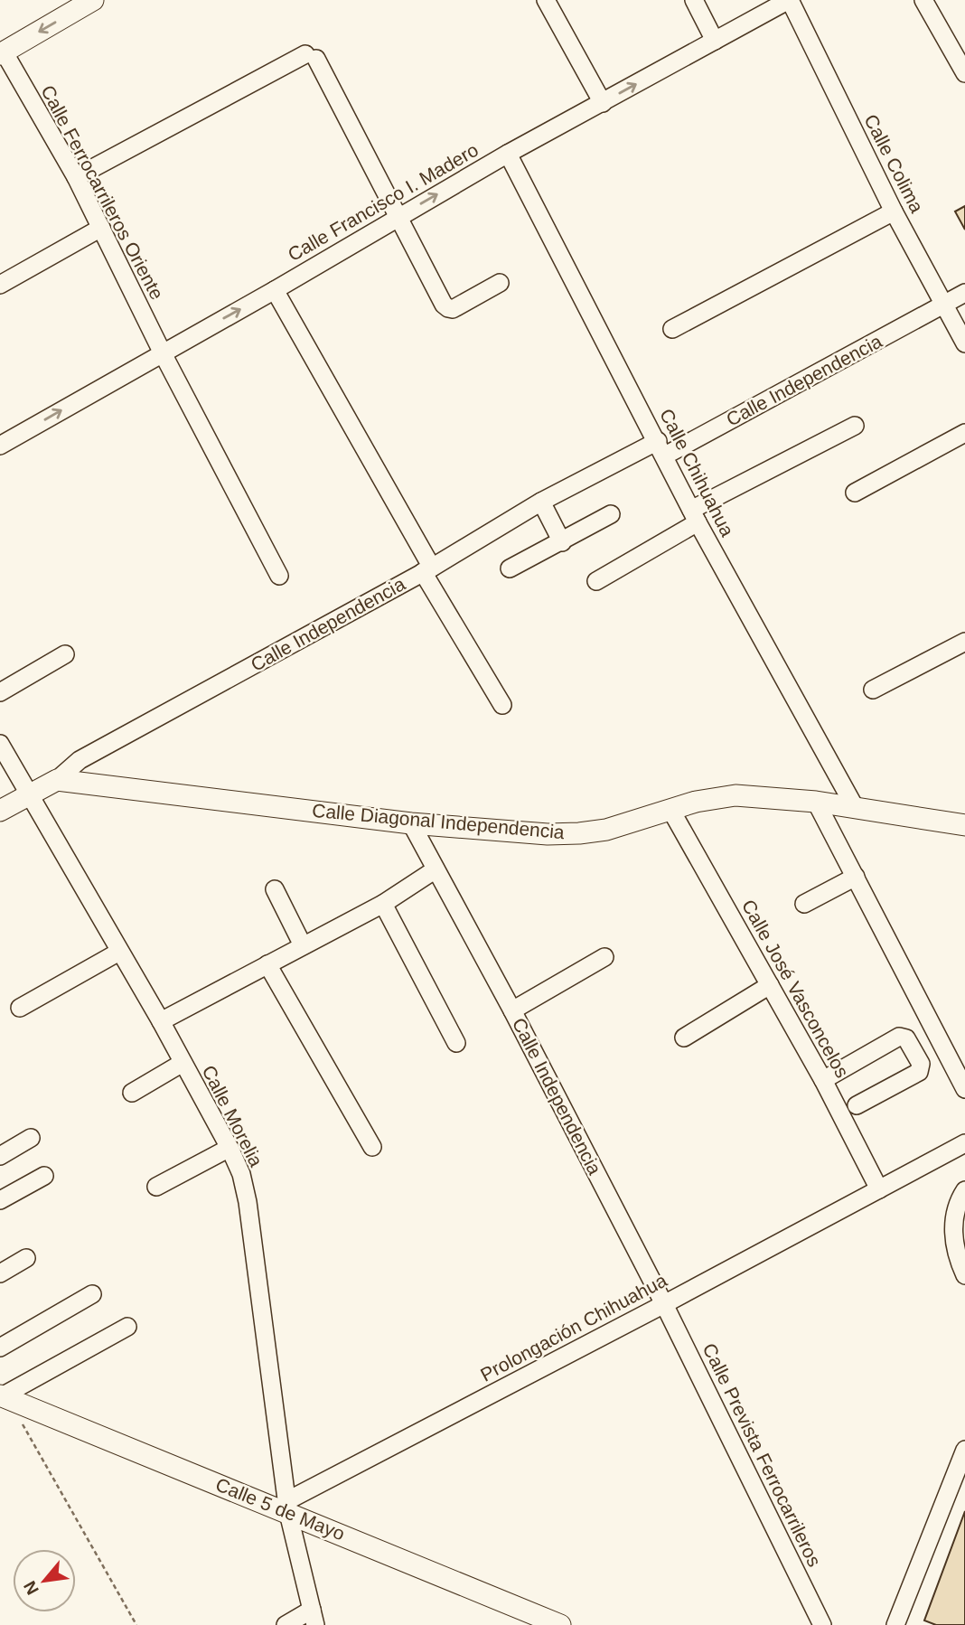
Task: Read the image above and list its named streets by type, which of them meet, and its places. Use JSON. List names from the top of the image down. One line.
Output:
{"streets":{"main road":["Calle Independencia","Calle Diagonal Independencia","Calle 5 de Mayo"],"street":["Calle Colima","Calle Ferrocarrileros Oriente","Calle Francisco I. Madero","Calle Chihuahua","Calle José Vasconcelos","Calle Morelia","Prolongación Chihuahua","Calle Prevista Ferrocarrileros"]},"crossings":[["Calle Colima","Calle Francisco I. Madero"],["Calle Colima","Calle Independencia"],["Calle Ferrocarrileros Oriente","Calle Francisco I. Madero"],["Calle Francisco I. Madero","Calle Chihuahua"],["Calle Independencia","Calle Chihuahua"],["Calle Independencia","Calle Diagonal Independencia"],["Calle Independencia","Calle Morelia"],["Calle Independencia","Prolongación Chihuahua"],["Calle Independencia","Calle Prevista Ferrocarrileros"],["Calle Chihuahua","Calle Diagonal Independencia"],["Calle Diagonal Independencia","Calle José Vasconcelos"],["Calle José Vasconcelos","Prolongación Chihuahua"],["Calle Morelia","Prolongación Chihuahua"],["Calle Morelia","Calle 5 de Mayo"],["Prolongación Chihuahua","Calle Prevista Ferrocarrileros"],["Prolongación Chihuahua","Calle 5 de Mayo"]],"one_way":["Calle Francisco I. Madero"],"north":"bottom left"}
